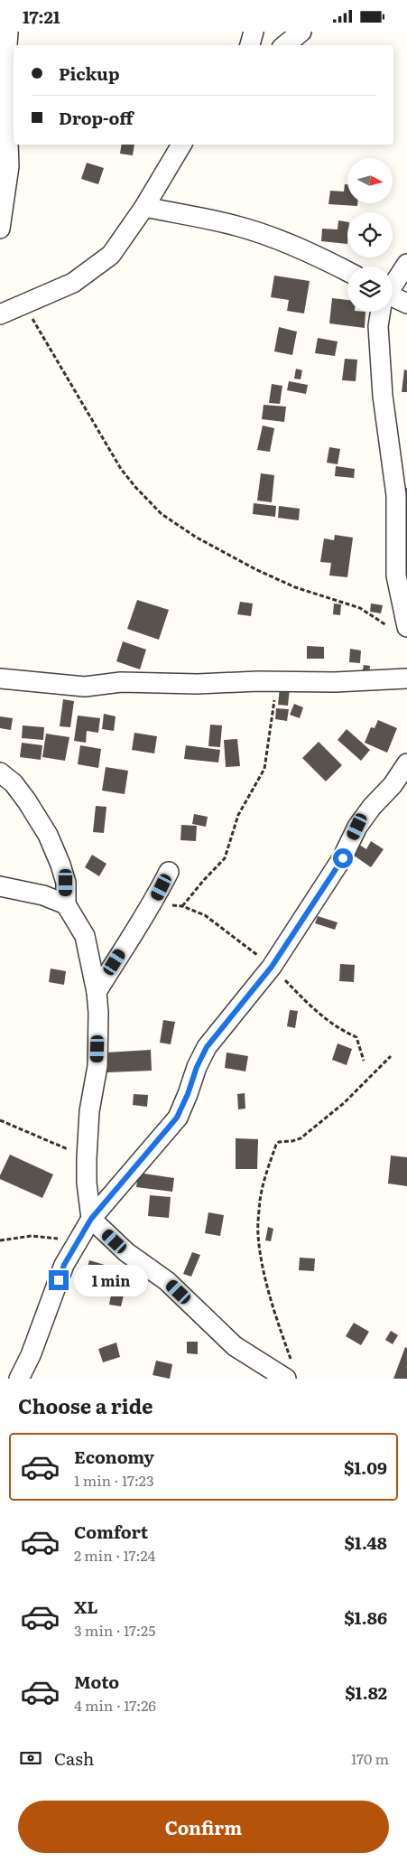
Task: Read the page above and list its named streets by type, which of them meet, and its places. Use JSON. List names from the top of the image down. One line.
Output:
{"north":"right","page":{"status":"17:21","banner":["Pickup","Drop-off"],"bubble":"1 min","heading":"Choose a ride","list":[{"name":"Economy","note":"1 min · 17:23","value":"$1.09"},{"name":"Comfort","note":"2 min · 17:24","value":"$1.48"},{"name":"XL","note":"3 min · 17:25","value":"$1.86"},{"name":"Moto","note":"4 min · 17:26","value":"$1.82"}],"pay":["Cash","170 m"],"buttons":"Confirm"}}
